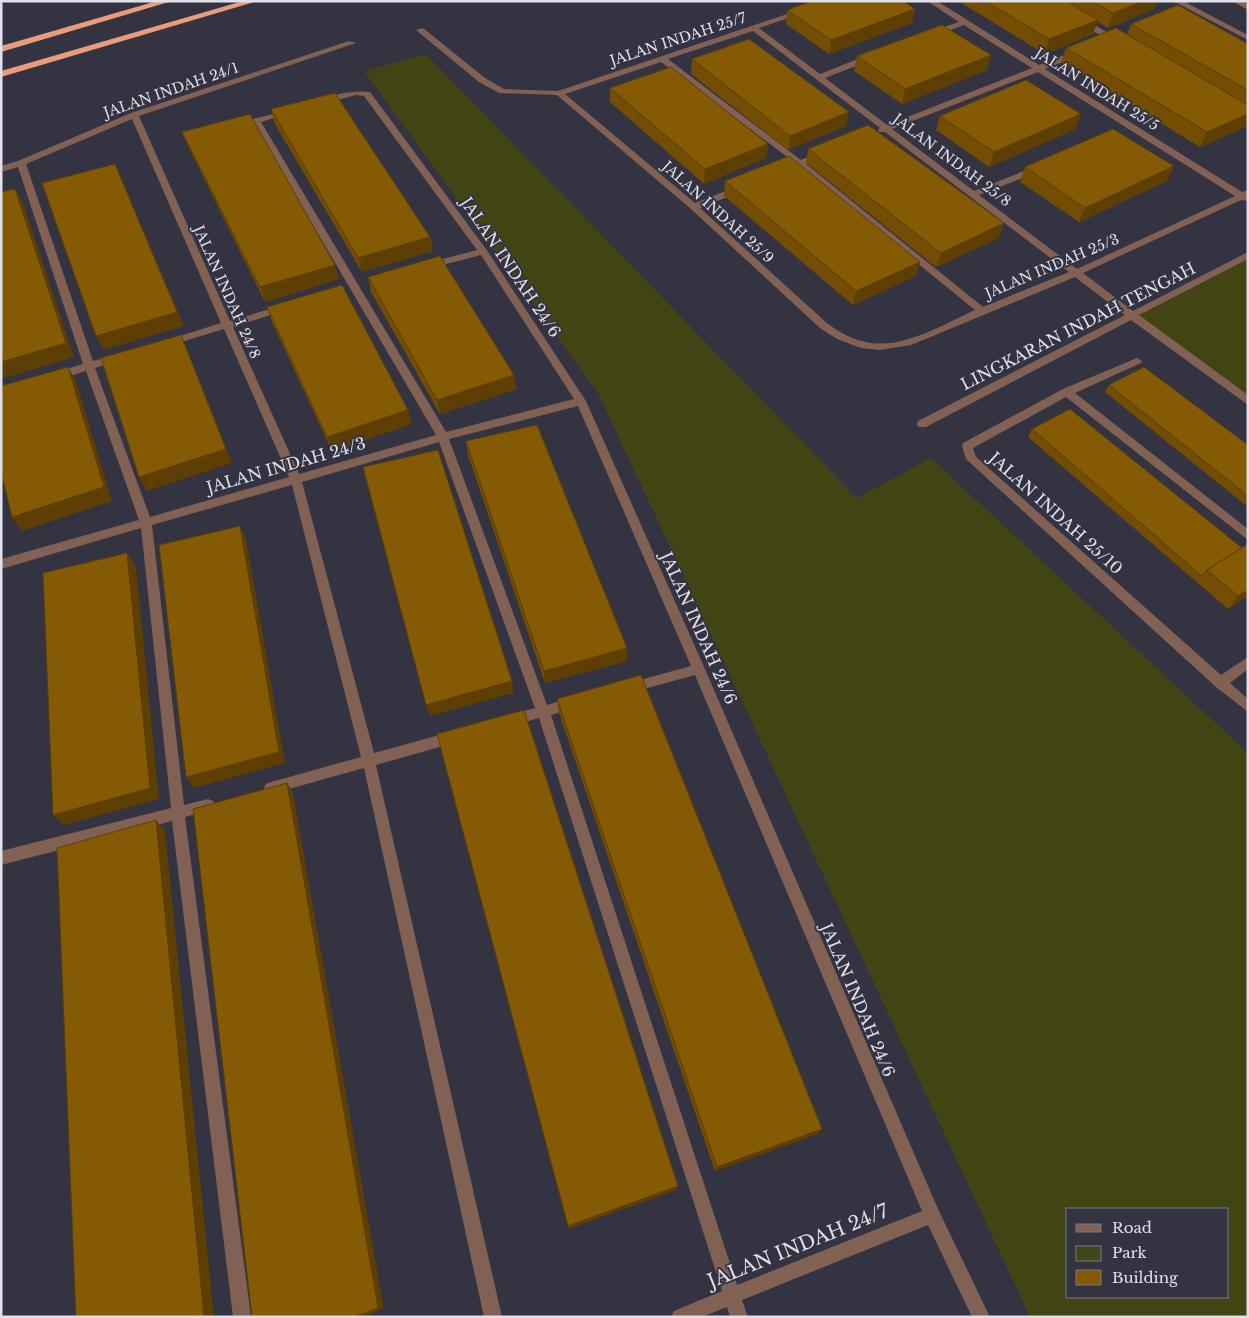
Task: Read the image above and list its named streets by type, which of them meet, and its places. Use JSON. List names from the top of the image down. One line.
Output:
{"streets":{"street":["JALAN INDAH 25/7","JALAN INDAH 25/5","JALAN INDAH 24/1","JALAN INDAH 25/8","JALAN INDAH 25/9","JALAN INDAH 25/3","JALAN INDAH 24/6","JALAN INDAH 24/8","LINGKARAN INDAH TENGAH","JALAN INDAH 24/3","JALAN INDAH 25/10","JALAN INDAH 24/7"]},"crossings":[["JALAN INDAH 25/7","JALAN INDAH 25/8"],["JALAN INDAH 25/7","JALAN INDAH 25/9"],["JALAN INDAH 25/5","JALAN INDAH 25/3"],["JALAN INDAH 24/1","JALAN INDAH 24/8"],["JALAN INDAH 25/8","JALAN INDAH 25/3"],["JALAN INDAH 25/8","LINGKARAN INDAH TENGAH"],["JALAN INDAH 25/9","JALAN INDAH 25/3"],["JALAN INDAH 24/6","JALAN INDAH 24/3"],["JALAN INDAH 24/6","JALAN INDAH 24/7"],["JALAN INDAH 24/8","JALAN INDAH 24/3"]],"legend":["Road","Park","Building"]}
